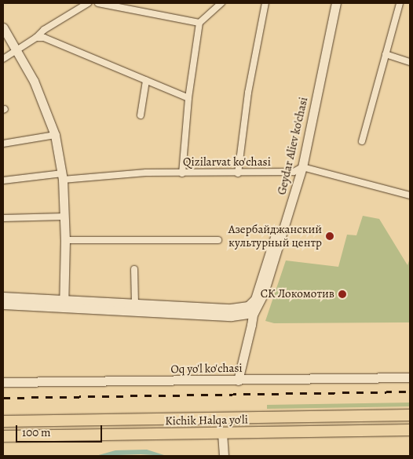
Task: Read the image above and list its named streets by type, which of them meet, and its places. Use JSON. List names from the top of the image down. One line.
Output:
{"streets":{"highway":["Kichik Halqa yo'li"],"main road":["Geydar Aliev ko'chasi","Oq yo'l ko'chasi"],"street":["Qizilarvat ko'chasi"]},"crossings":[["Geydar Aliev ko'chasi","Qizilarvat ko'chasi"],["Geydar Aliev ko'chasi","Oq yo'l ko'chasi"]],"places":["Азербайджанский культурный центр","СК Локомотив"],"scale_bar":"100 m"}
